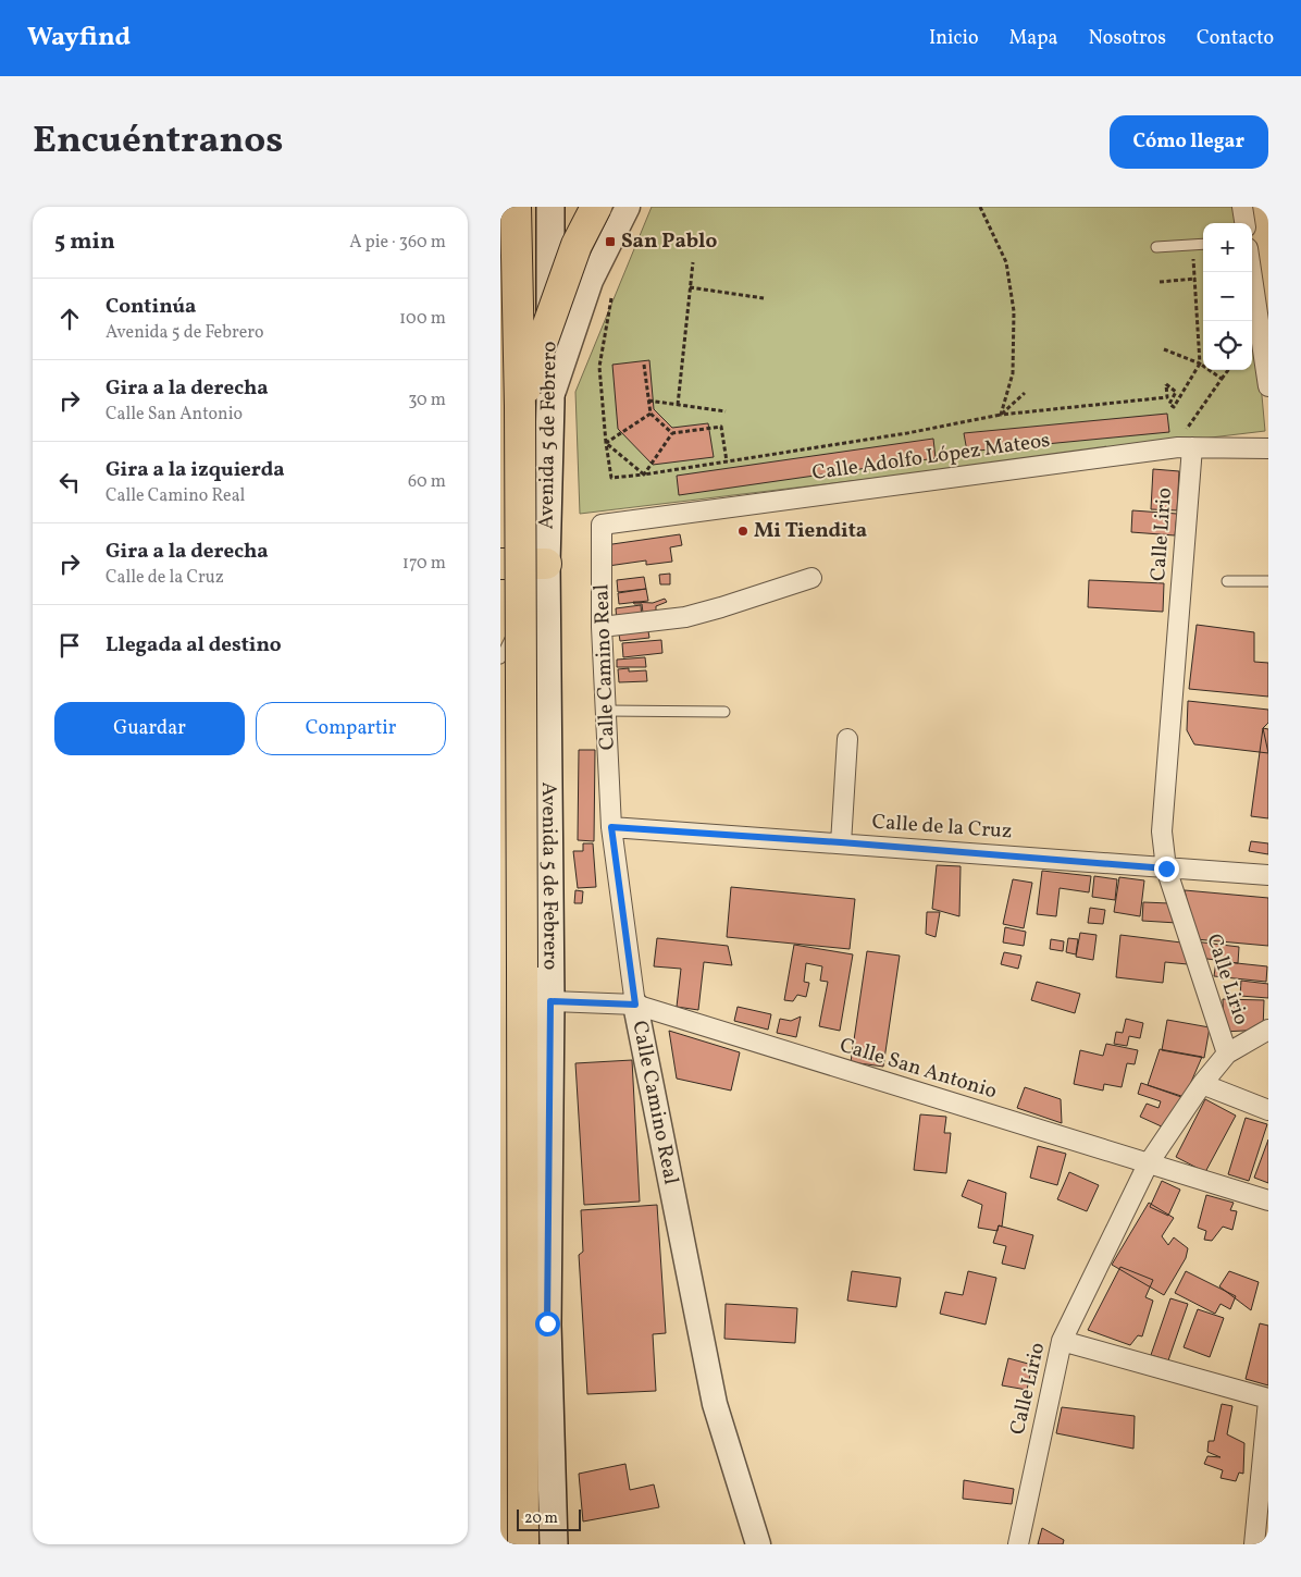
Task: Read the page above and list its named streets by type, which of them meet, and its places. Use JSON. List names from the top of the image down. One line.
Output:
{"streets":{"main road":["Avenida 5 de Febrero"],"street":["Calle Adolfo López Mateos","Calle Lirio","Calle Camino Real","Calle de la Cruz","Calle San Antonio"]},"crossings":[["Avenida 5 de Febrero","Calle San Antonio"],["Calle Adolfo López Mateos","Calle Lirio"],["Calle Adolfo López Mateos","Calle Camino Real"],["Calle Lirio","Calle de la Cruz"],["Calle Lirio","Calle San Antonio"],["Calle Camino Real","Calle de la Cruz"],["Calle Camino Real","Calle San Antonio"]],"places":{"transit":["San Pablo"],"other":["Mi Tiendita"]},"scale_bar":"20 m","page":{"header":"Wayfind","nav":["Inicio","Mapa","Nosotros","Contacto"],"title":"Encuéntranos","buttons":["Cómo llegar",["Guardar","Compartir"]],"heading":["5 min","A pie · 360 m"],"map_buttons":["+","−"],"list":[["Continúa","Avenida 5 de Febrero","100 m"],["Gira a la derecha","Calle San Antonio","30 m"],["Gira a la izquierda","Calle Camino Real","60 m"],["Gira a la derecha","Calle de la Cruz","170 m"],"Llegada al destino"],"scale":"20 m"}}
